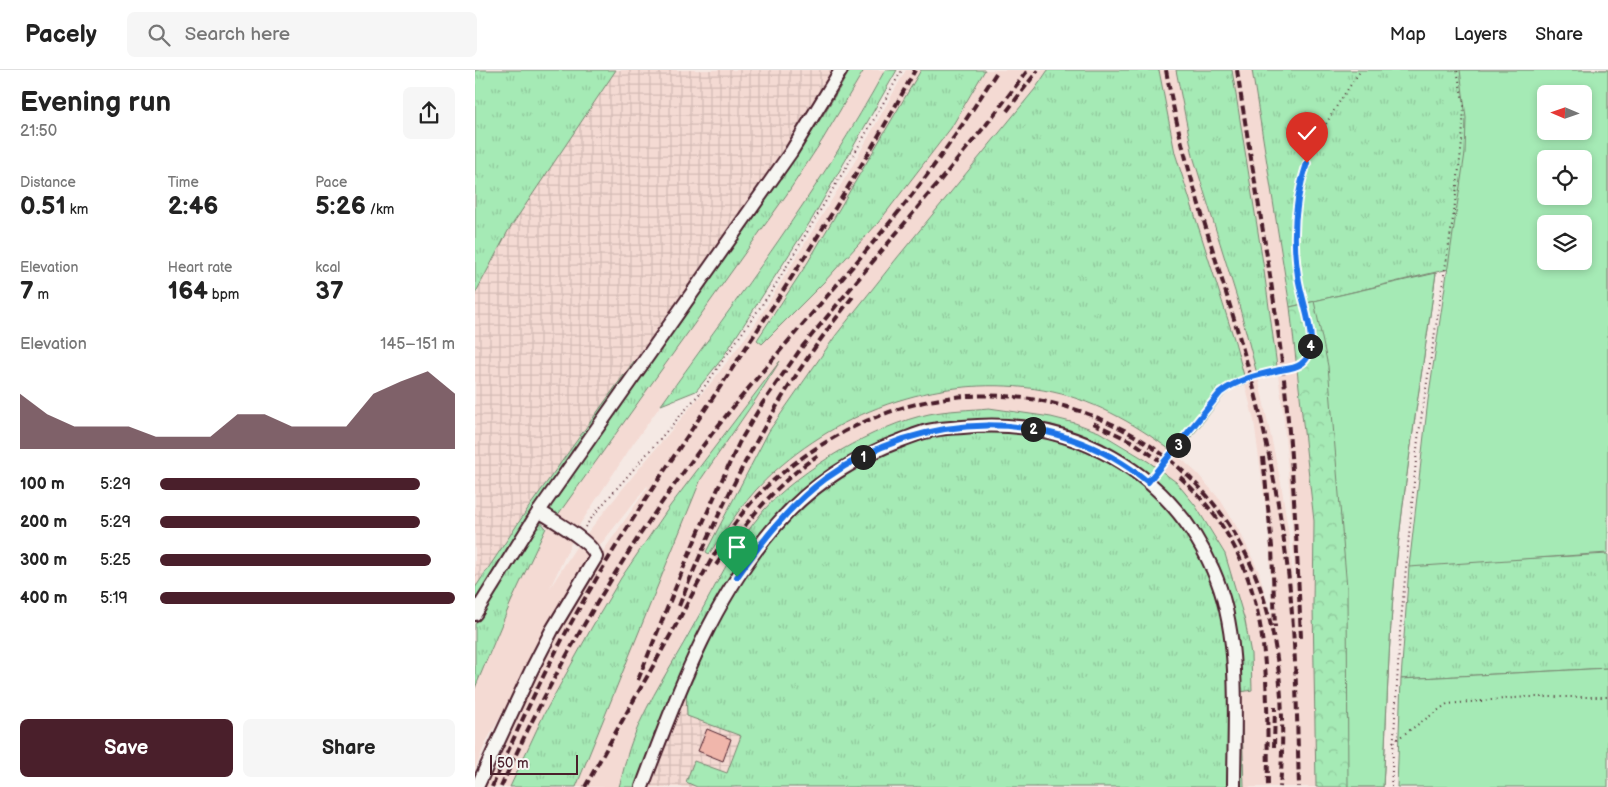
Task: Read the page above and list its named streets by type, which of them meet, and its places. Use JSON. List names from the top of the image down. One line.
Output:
{"scale_bar":"50 m","north":"left","page":{"header":"Pacely","search":"Search here","nav":["Map","Layers","Share"],"heading":["Evening run","21:50"],"stats":[["Distance","0.51 km"],["Time","2:46"],["Pace","5:26 /km"],["Elevation","7 m"],["Heart rate","164 bpm"],["kcal","37"]],"chart":["Elevation","145–151 m"],"pins":["4","2","3","1"],"list":[{"name":"100 m","note":"5:29"},{"name":"200 m","note":"5:29"},{"name":"300 m","note":"5:25"},{"name":"400 m","note":"5:19"}],"buttons":["Save","Share"],"scale":"50 m"}}
